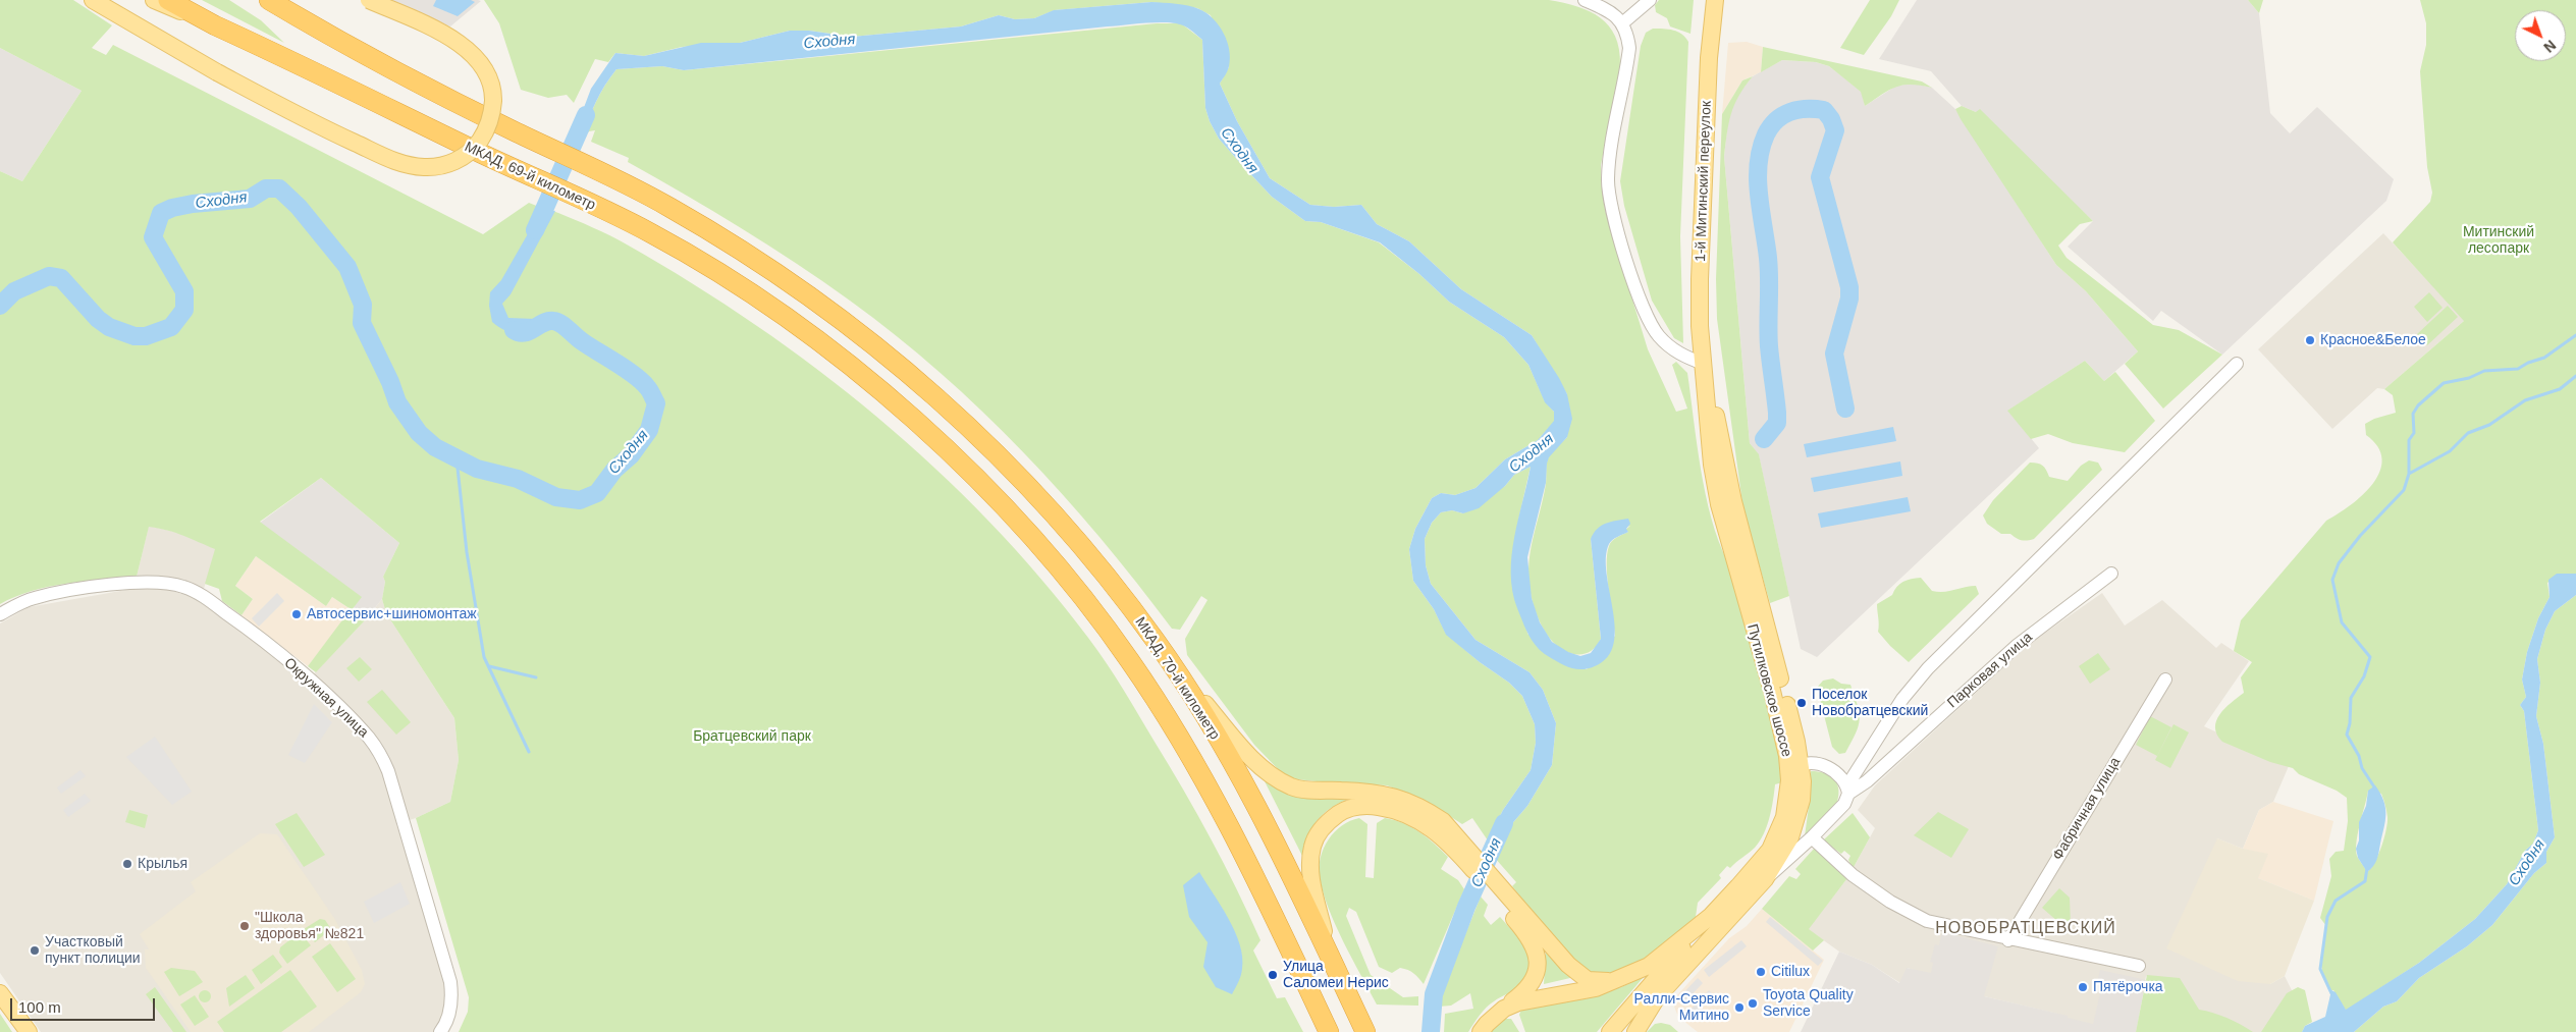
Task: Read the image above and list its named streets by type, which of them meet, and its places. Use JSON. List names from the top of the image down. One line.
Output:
{"streets":{"highway":["МКАД, 69-й километр","МКАД, 70-й километр"],"main road":["1-й Митинский переулок","Путилковское шоссе"],"street":["Парковая улица","Окружная улица","Фабричная улица"]},"crossings":[["МКАД, 69-й километр","МКАД, 70-й километр"],["1-й Митинский переулок","Путилковское шоссе"],["Парковая улица","Путилковское шоссе"]],"districts":["НОВОБРАТЦЕВСКИЙ"],"water":["Сходня"],"parks":["Митинский лесопарк","Братцевский парк"],"places":["Красное&Белое","Автосервис+шиномонтаж","Поселок Новобратцевский","Крылья","\"Школа здоровья\" №821","Участковый пункт полиции","Citilux","Улица Саломеи Нерис","Пятёрочка","Toyota Quality Service","Ралли-Сервис Митино"],"scale_bar":"100 m","north":"bottom right"}
